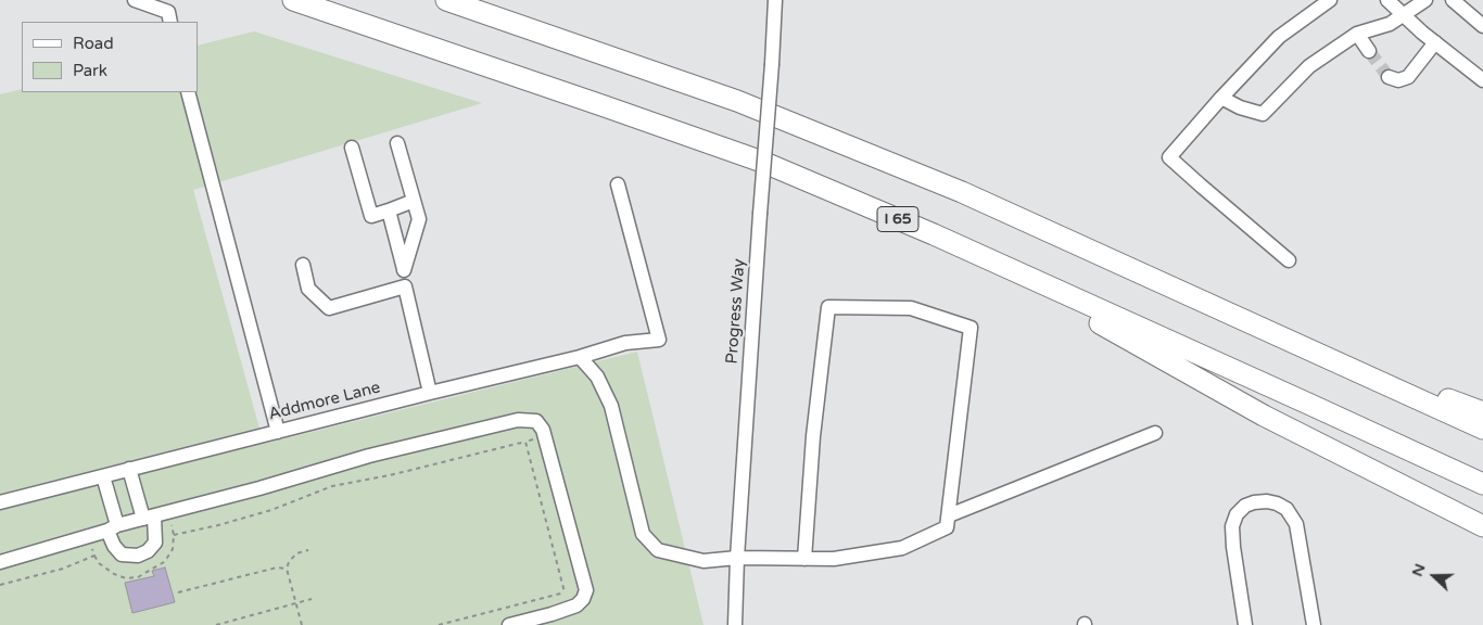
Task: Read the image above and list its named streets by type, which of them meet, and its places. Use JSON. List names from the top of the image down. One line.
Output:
{"streets":{"highway":["I 65"],"street":["Progress Way","Addmore Lane"]},"legend":["Road","Park"],"north":"left"}
